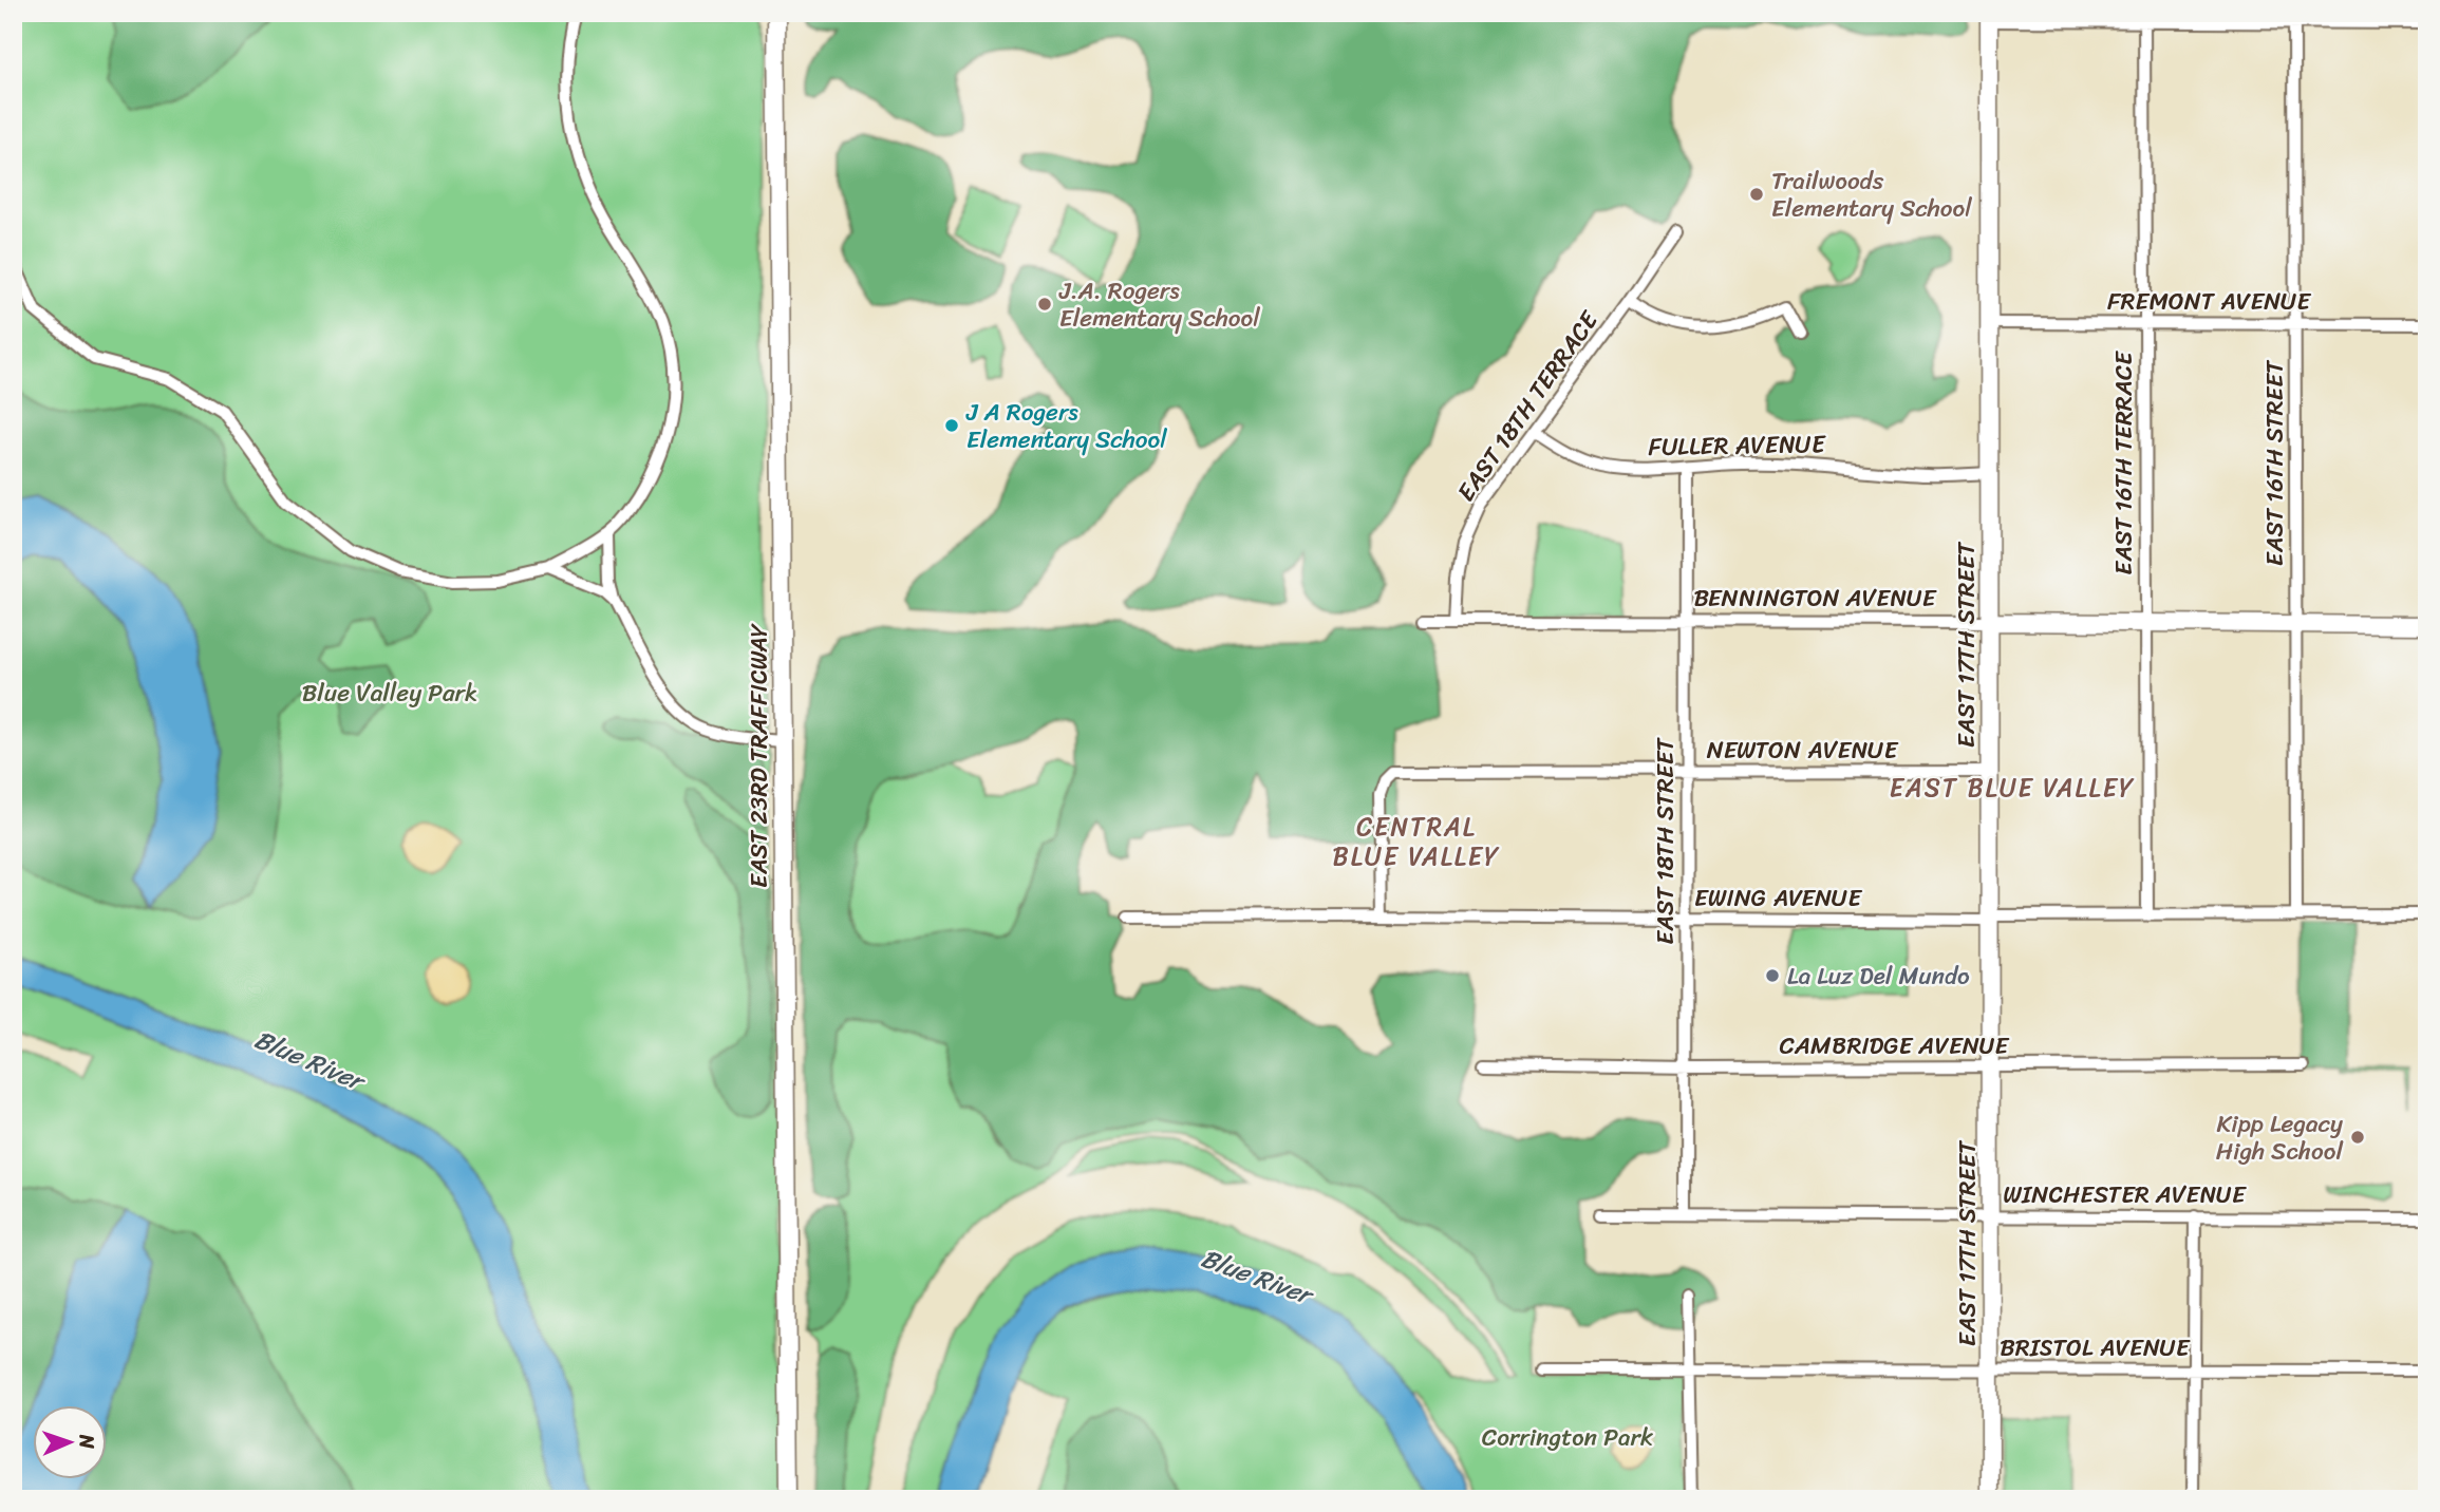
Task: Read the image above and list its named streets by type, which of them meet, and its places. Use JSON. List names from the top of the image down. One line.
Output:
{"streets":{"street":["FREMONT AVENUE","EAST 18TH TERRACE","FULLER AVENUE","EAST 16TH TERRACE","EAST 16TH STREET","BENNINGTON AVENUE","EAST 17TH STREET","NEWTON AVENUE","EAST 23RD TRAFFICWAY","EAST 18TH STREET","EWING AVENUE","CAMBRIDGE AVENUE","WINCHESTER AVENUE","BRISTOL AVENUE"]},"crossings":[["FREMONT AVENUE","EAST 16TH TERRACE"],["FREMONT AVENUE","EAST 16TH STREET"],["FREMONT AVENUE","EAST 17TH STREET"],["EAST 18TH TERRACE","FULLER AVENUE"],["EAST 18TH TERRACE","BENNINGTON AVENUE"],["FULLER AVENUE","EAST 17TH STREET"],["FULLER AVENUE","EAST 18TH STREET"],["EAST 16TH TERRACE","BENNINGTON AVENUE"],["EAST 16TH TERRACE","EWING AVENUE"],["EAST 16TH STREET","BENNINGTON AVENUE"],["EAST 16TH STREET","EWING AVENUE"],["BENNINGTON AVENUE","EAST 17TH STREET"],["BENNINGTON AVENUE","EAST 18TH STREET"],["EAST 17TH STREET","NEWTON AVENUE"],["EAST 17TH STREET","EWING AVENUE"],["EAST 17TH STREET","CAMBRIDGE AVENUE"],["EAST 17TH STREET","WINCHESTER AVENUE"],["EAST 17TH STREET","BRISTOL AVENUE"],["NEWTON AVENUE","EAST 18TH STREET"],["NEWTON AVENUE","EWING AVENUE"],["EAST 18TH STREET","EWING AVENUE"],["EAST 18TH STREET","CAMBRIDGE AVENUE"],["EAST 18TH STREET","WINCHESTER AVENUE"]],"districts":["EAST BLUE VALLEY","CENTRAL BLUE VALLEY"],"water":["Blue River"],"parks":["Blue Valley Park","Corrington Park"],"places":["Trailwoods Elementary School","J.A. Rogers Elementary School","J A Rogers Elementary School","La Luz Del Mundo","Kipp Legacy High School"],"north":"right"}
